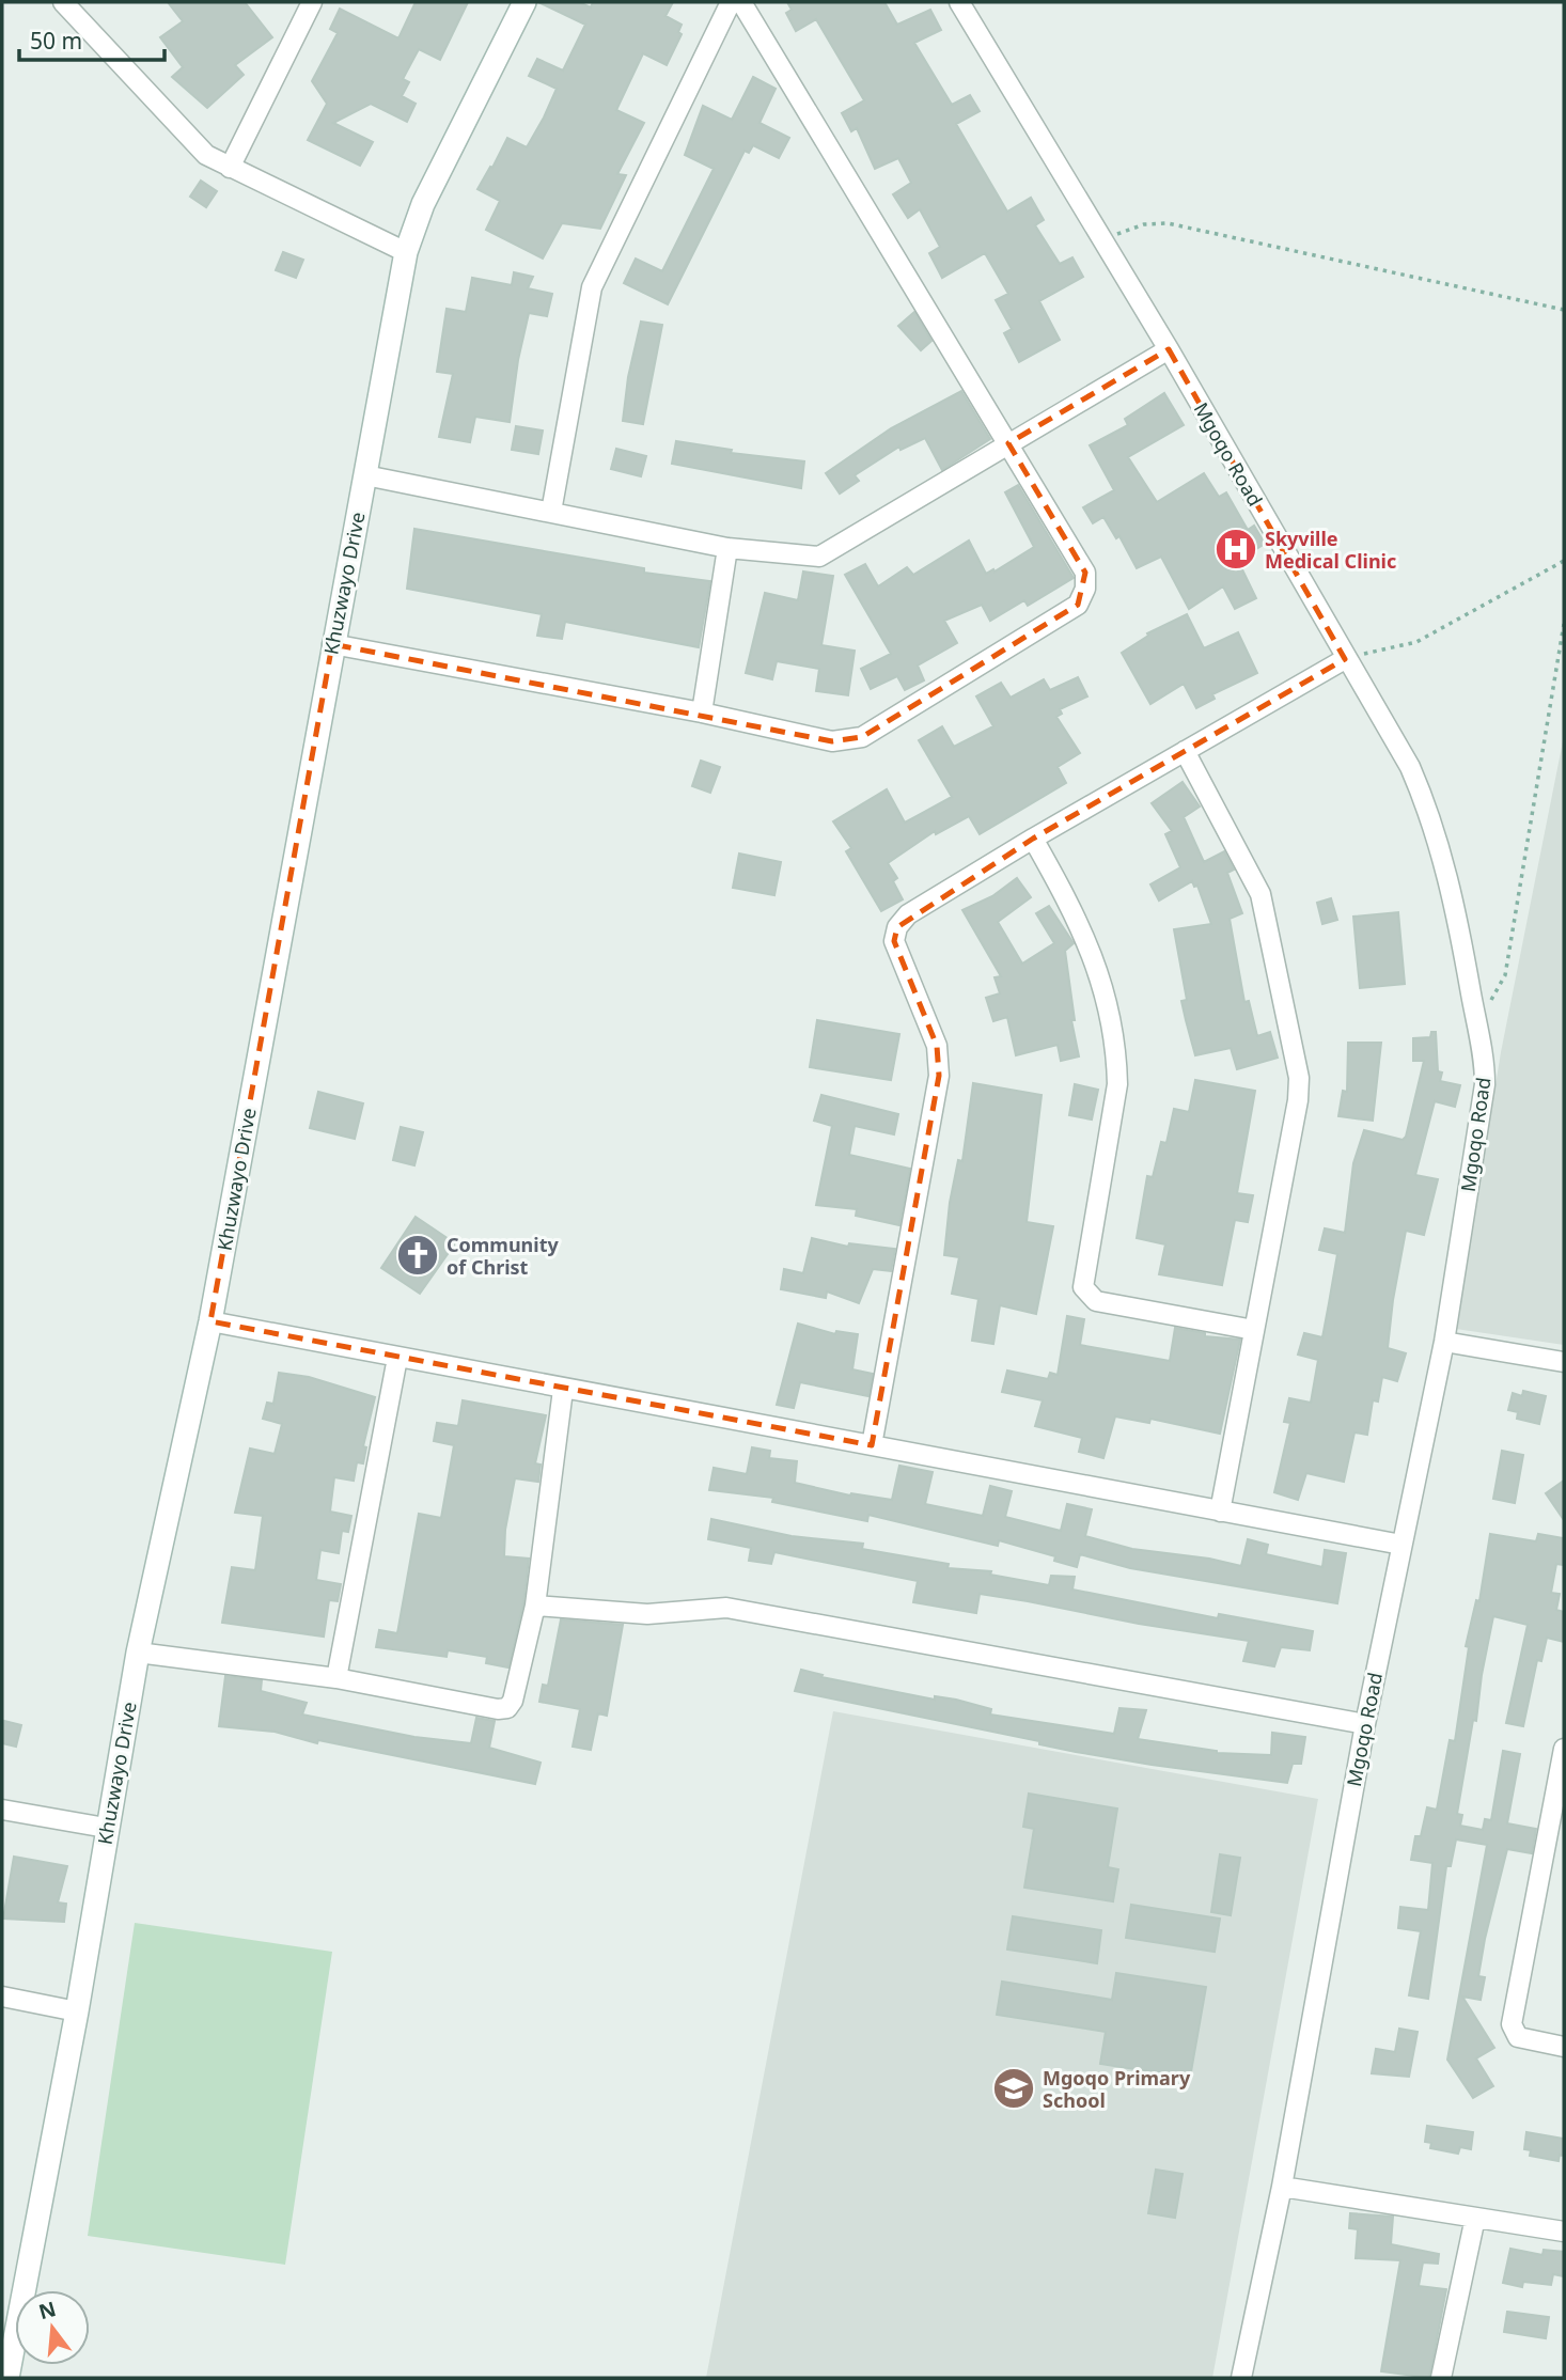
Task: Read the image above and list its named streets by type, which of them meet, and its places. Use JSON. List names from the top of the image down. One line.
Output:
{"streets":{"street":["Mgoqo Road","Khuzwayo Drive"]},"places":{"hospital":["Skyville Medical Clinic"],"church":["Community of Christ"],"school or university":["Mgoqo Primary School"]},"scale_bar":"50 m","north":"top"}
